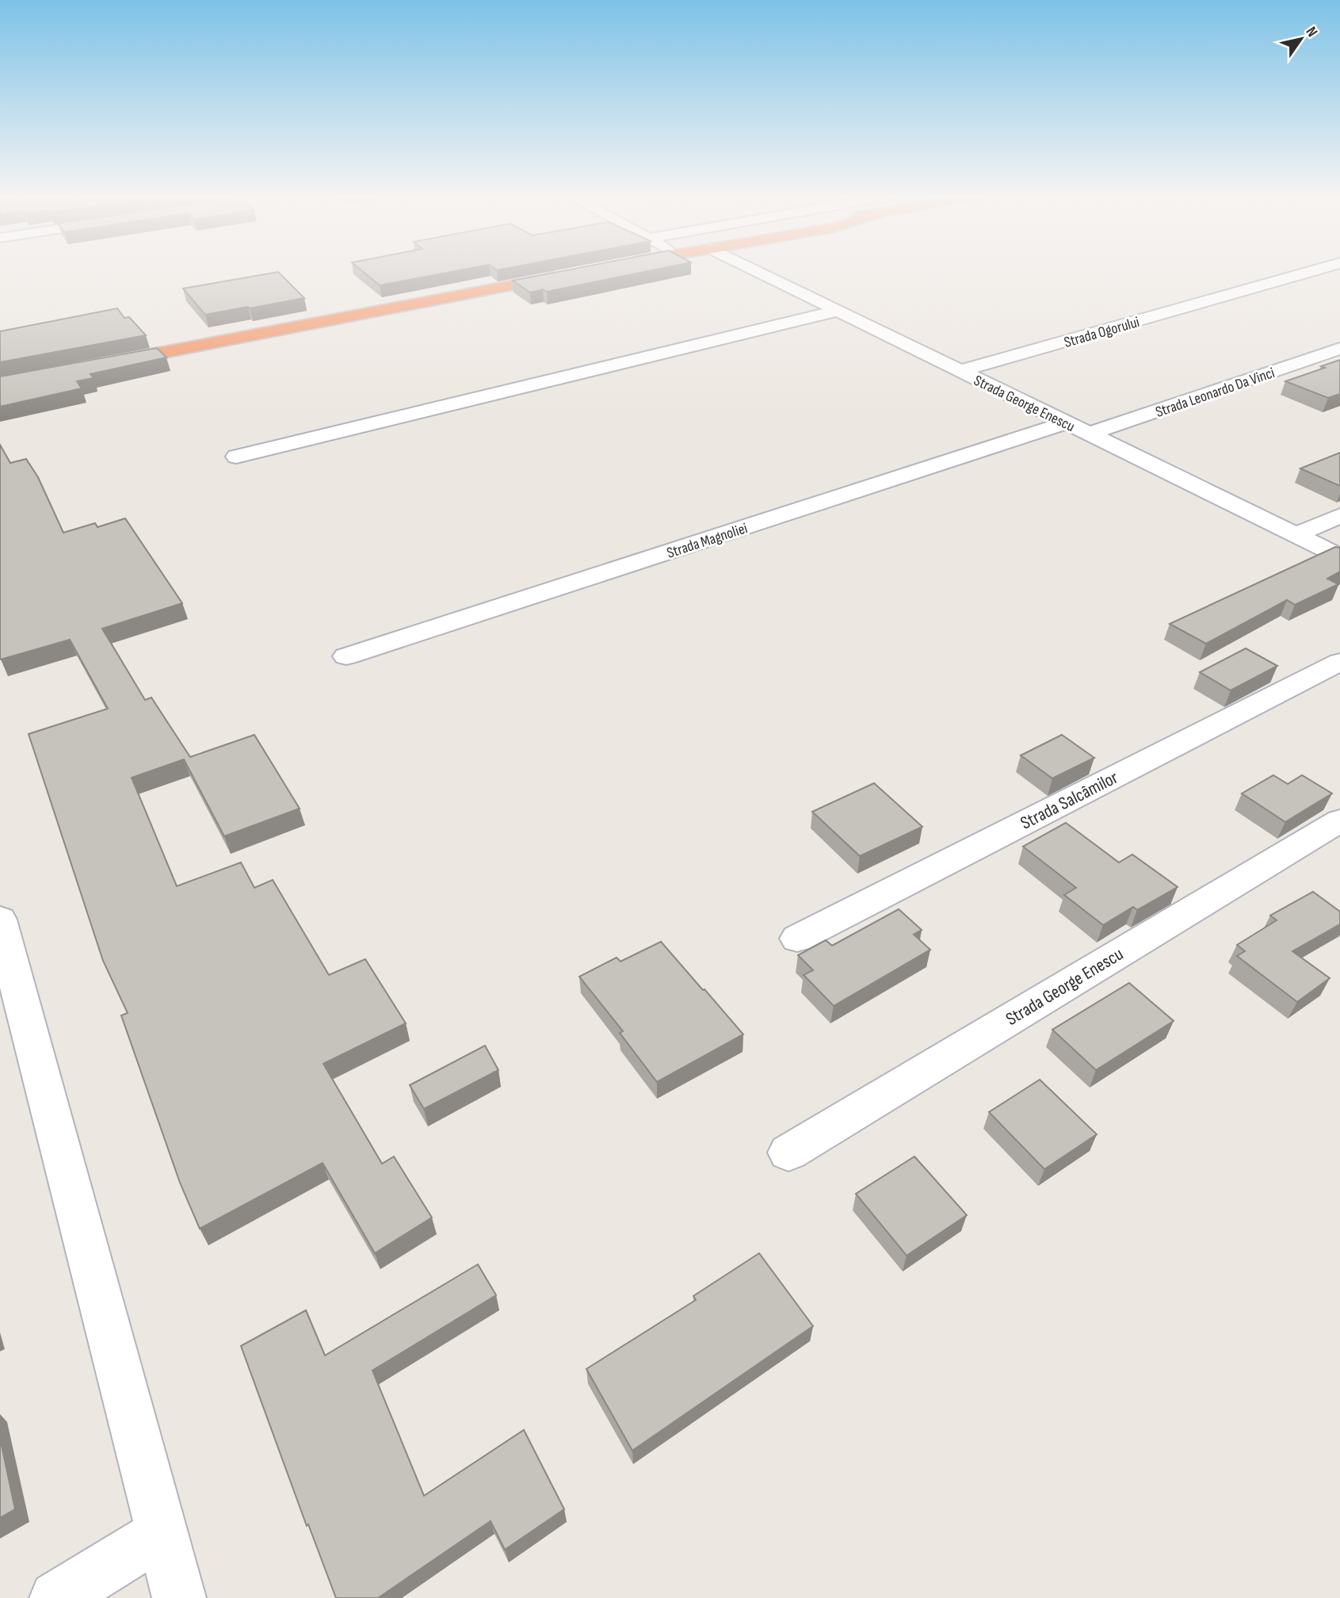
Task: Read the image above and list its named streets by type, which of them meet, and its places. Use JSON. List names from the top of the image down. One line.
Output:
{"streets":{"street":["Strada Ogorului","Strada Leonardo Da Vinci","Strada George Enescu","Strada Magnoliei","Strada Salcâmilor"]},"crossings":[["Strada Ogorului","Strada George Enescu"],["Strada Leonardo Da Vinci","Strada George Enescu"],["Strada George Enescu","Strada Magnoliei"]],"north":"top right"}
